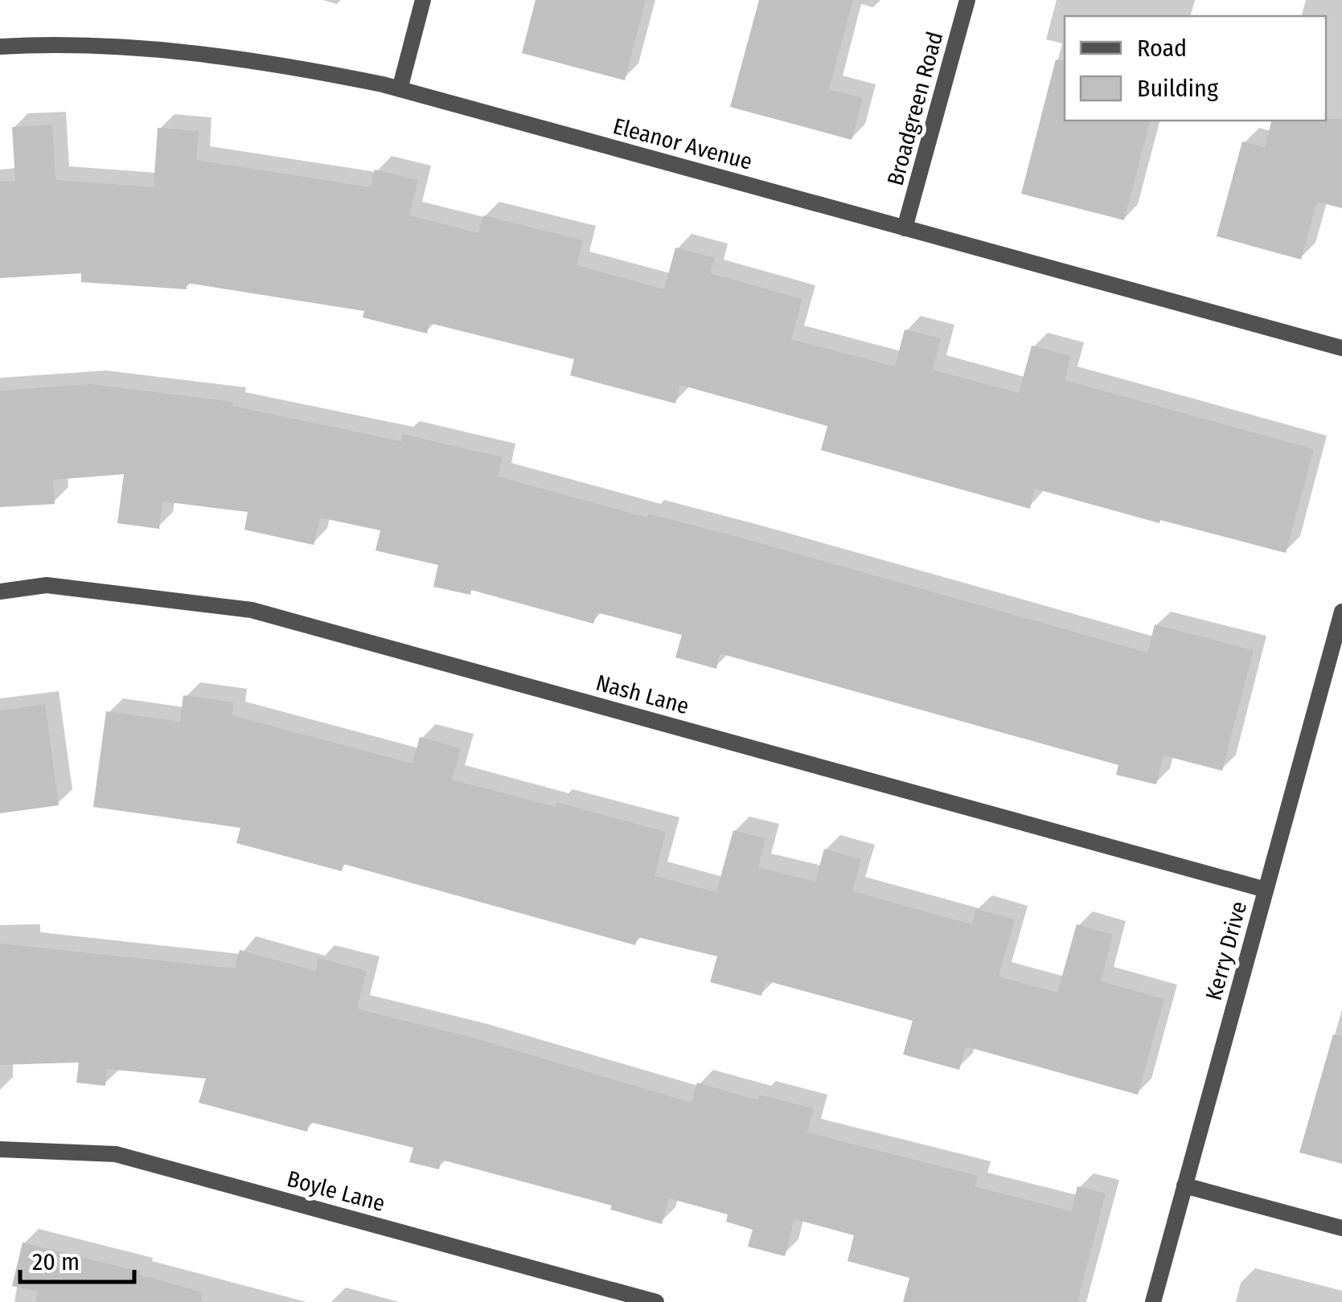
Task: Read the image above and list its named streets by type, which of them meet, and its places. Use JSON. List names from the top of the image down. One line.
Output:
{"streets":{"street":["Broadgreen Road","Eleanor Avenue","Nash Lane","Kerry Drive","Boyle Lane"]},"crossings":[["Broadgreen Road","Eleanor Avenue"],["Nash Lane","Kerry Drive"]],"legend":["Road","Building"],"scale_bar":"20 m"}
